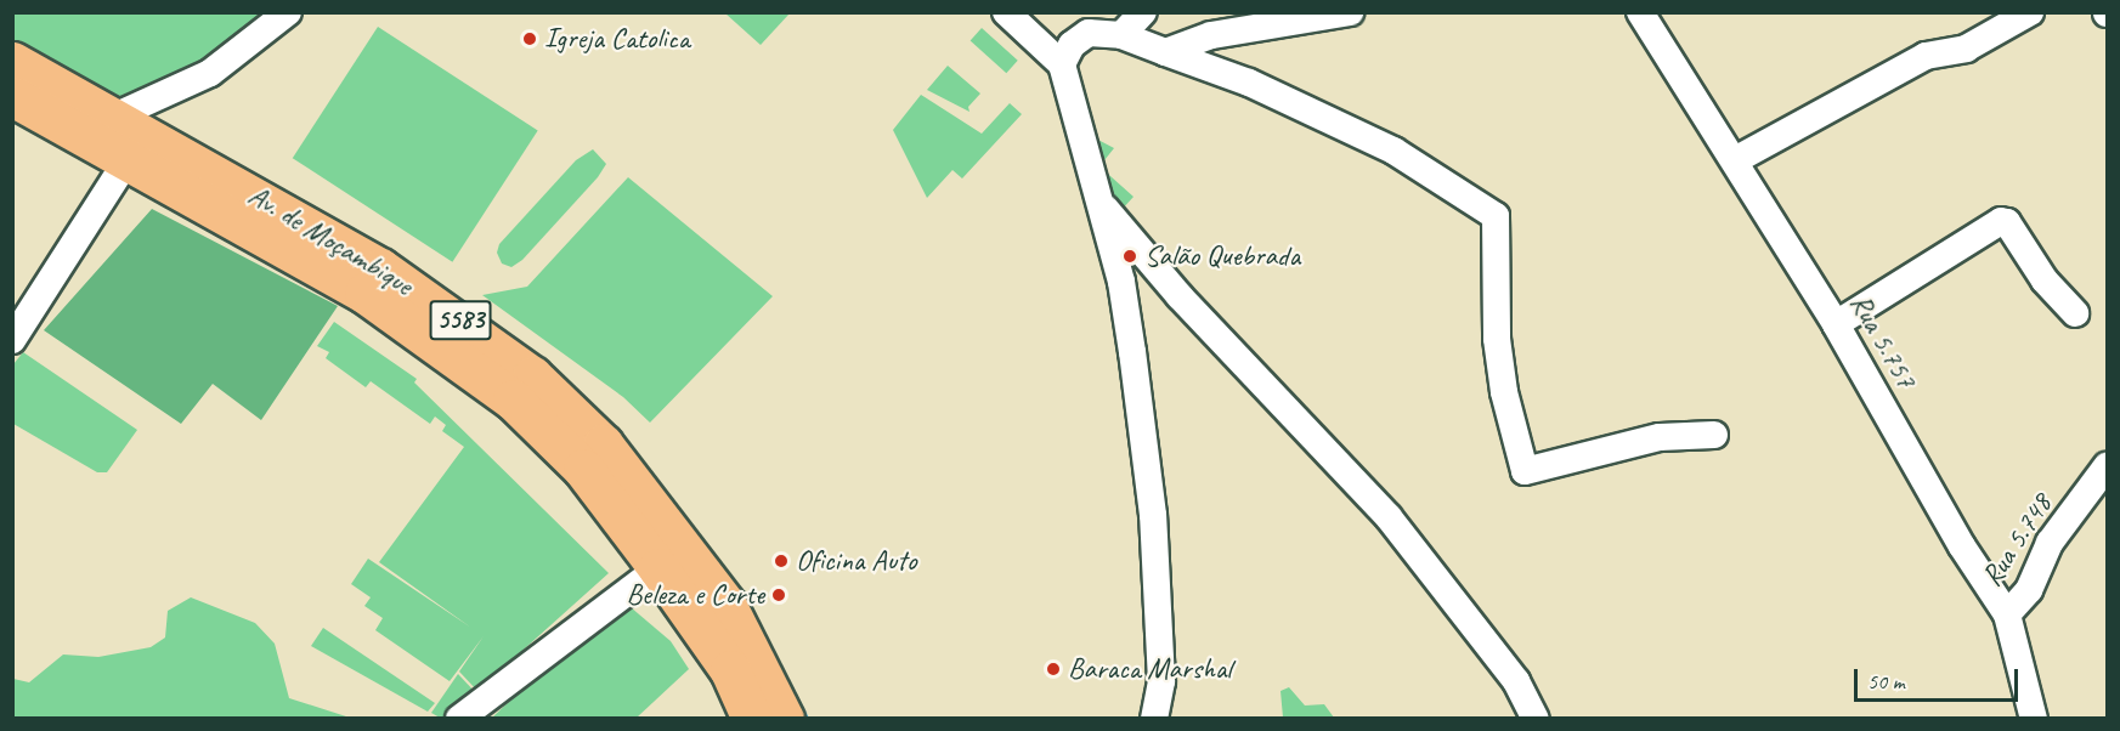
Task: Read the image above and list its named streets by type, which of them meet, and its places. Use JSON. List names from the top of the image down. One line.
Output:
{"streets":{"highway":["Av. de Moçambique","5583"],"street":["Rua 5.757","Rua 5.748"]},"crossings":[["Rua 5.757","Rua 5.748"]],"places":["Igreja Catolica","Salão Quebrada","Oficina Auto","Beleza e Corte","Baraca Marshal"],"scale_bar":"50 m"}
